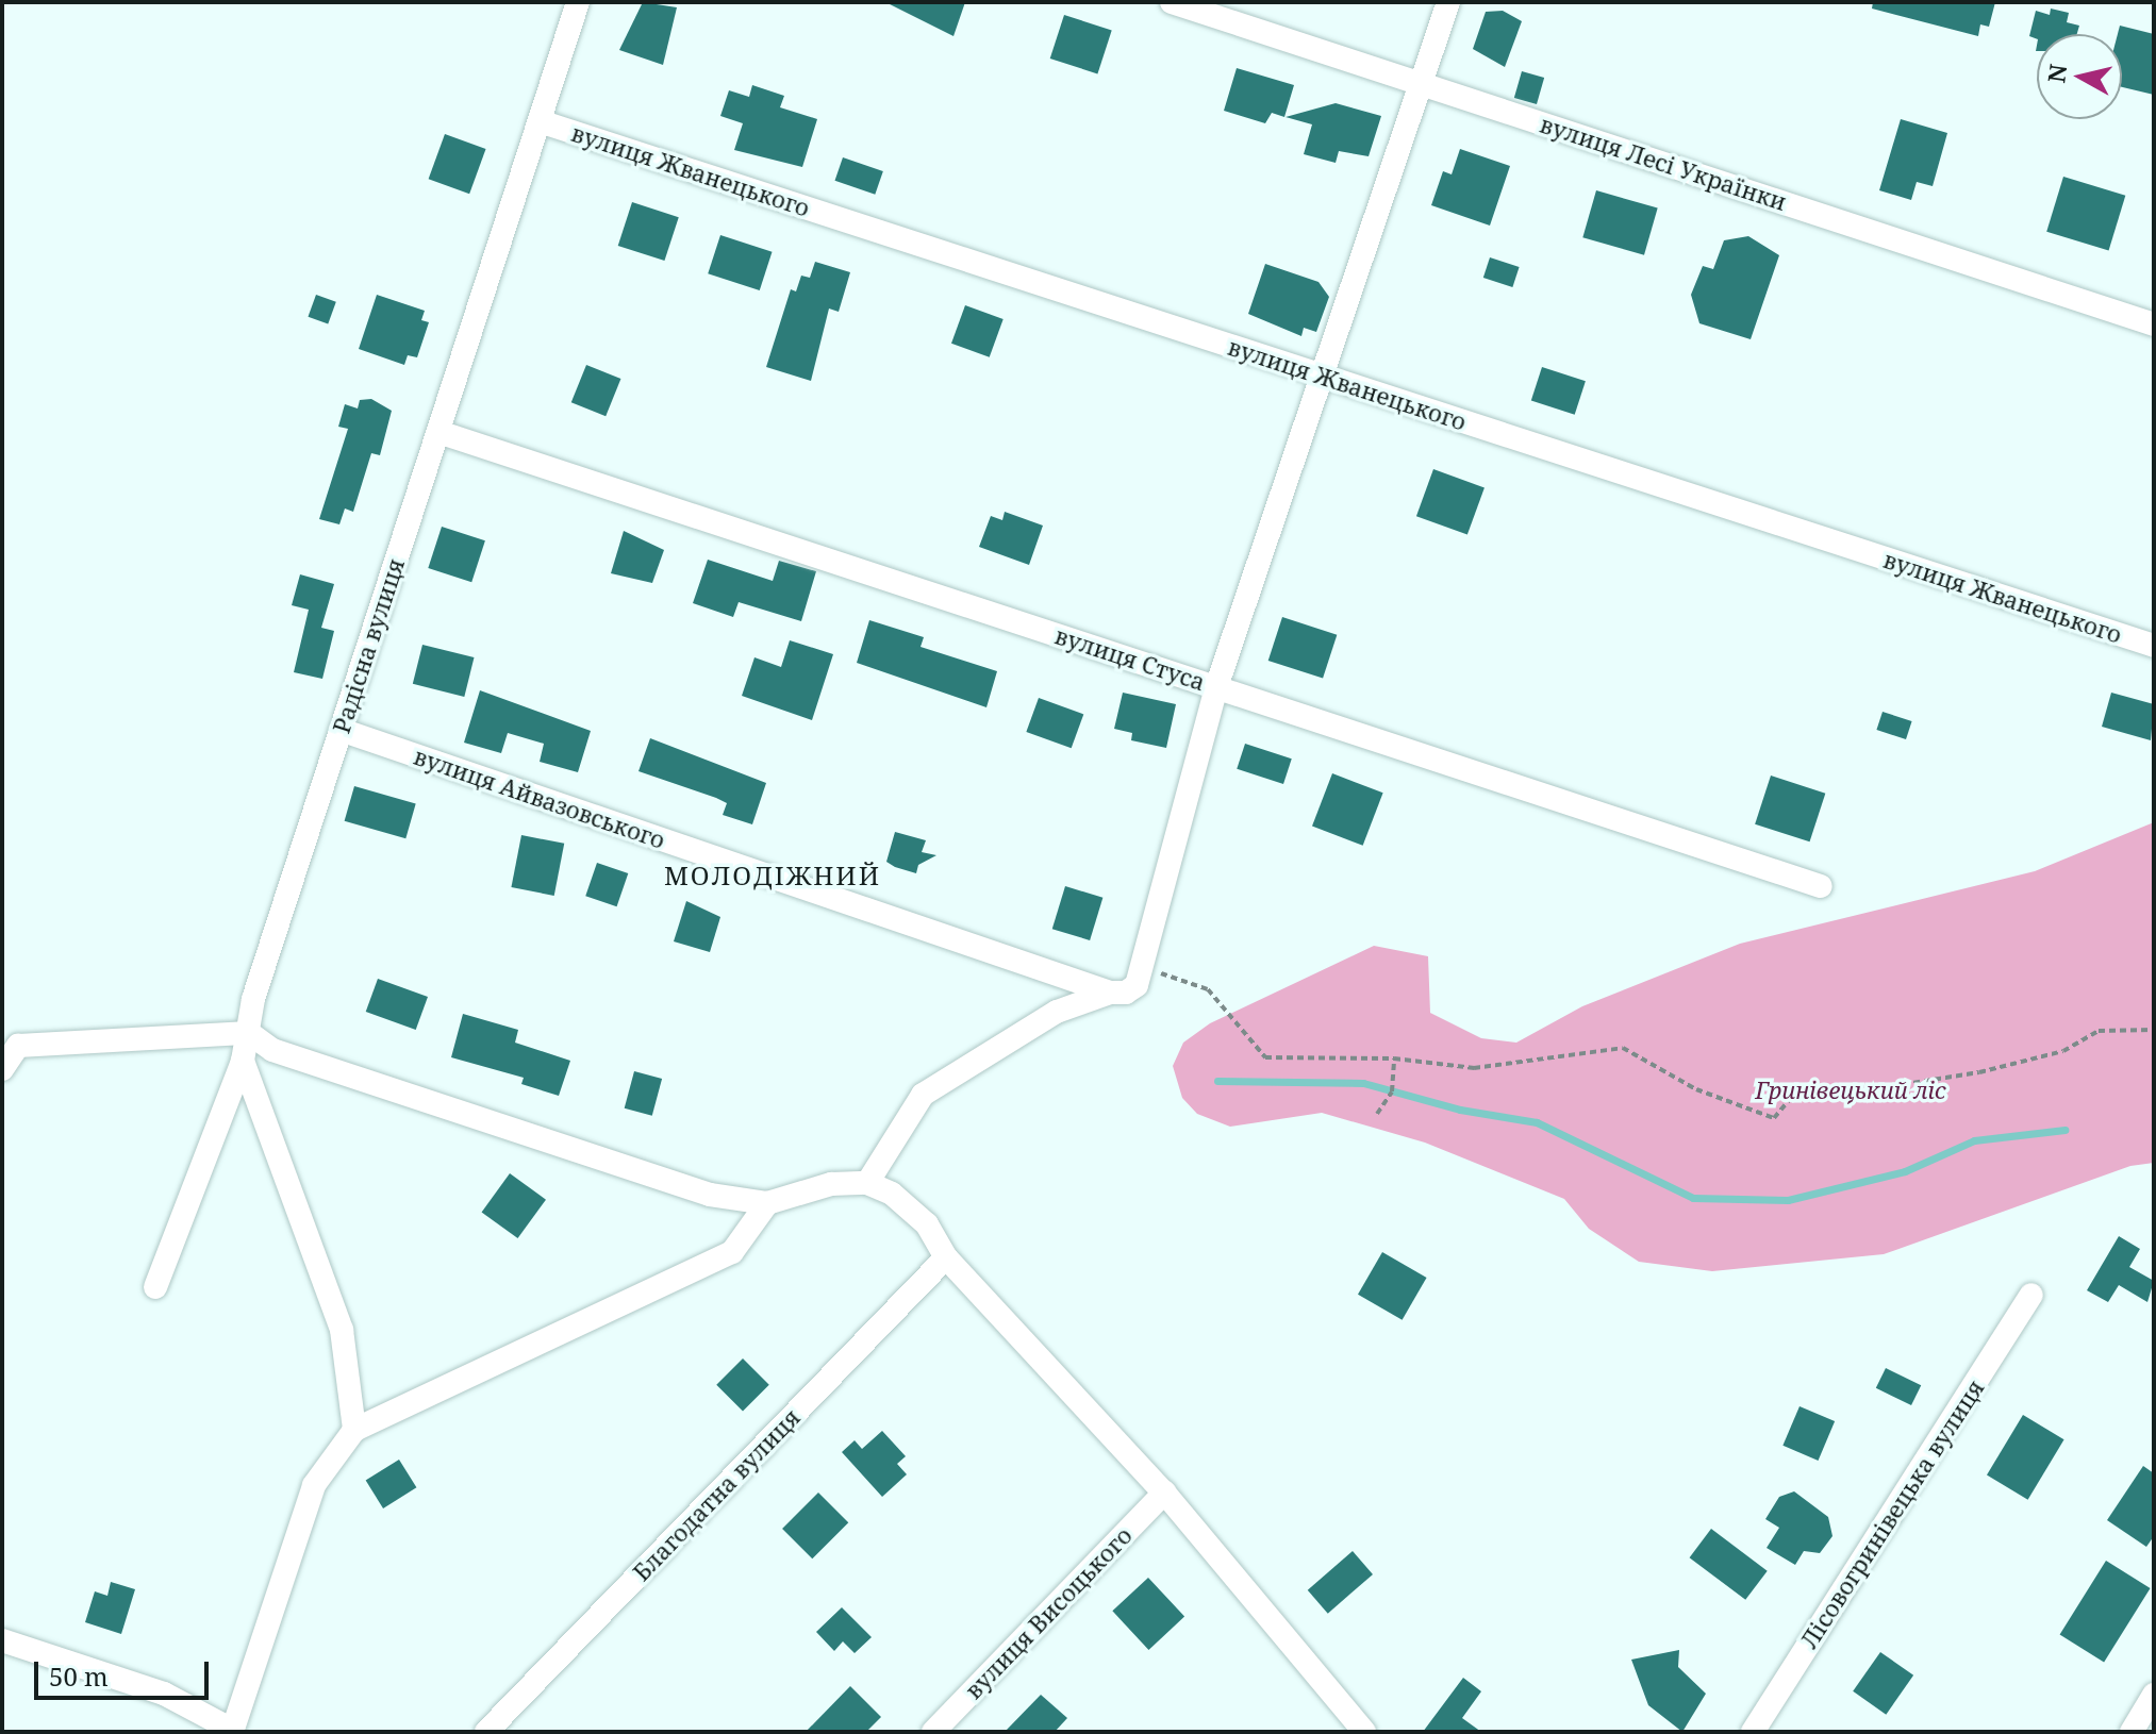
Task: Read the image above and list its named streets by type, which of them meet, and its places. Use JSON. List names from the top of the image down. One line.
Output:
{"streets":{"street":["вулиця Лесі Українки","вулиця Жванецького","Радісна вулиця","вулиця Стуса","вулиця Айвазовського","Благодатна вулиця","Лісовогринівецька вулиця","вулиця Висоцького"]},"crossings":[["вулиця Жванецького","Радісна вулиця"],["Радісна вулиця","вулиця Стуса"],["Радісна вулиця","вулиця Айвазовського"]],"districts":["МОЛОДІЖНИЙ"],"parks":["Гринівецький ліс"],"scale_bar":"50 m","north":"left"}
